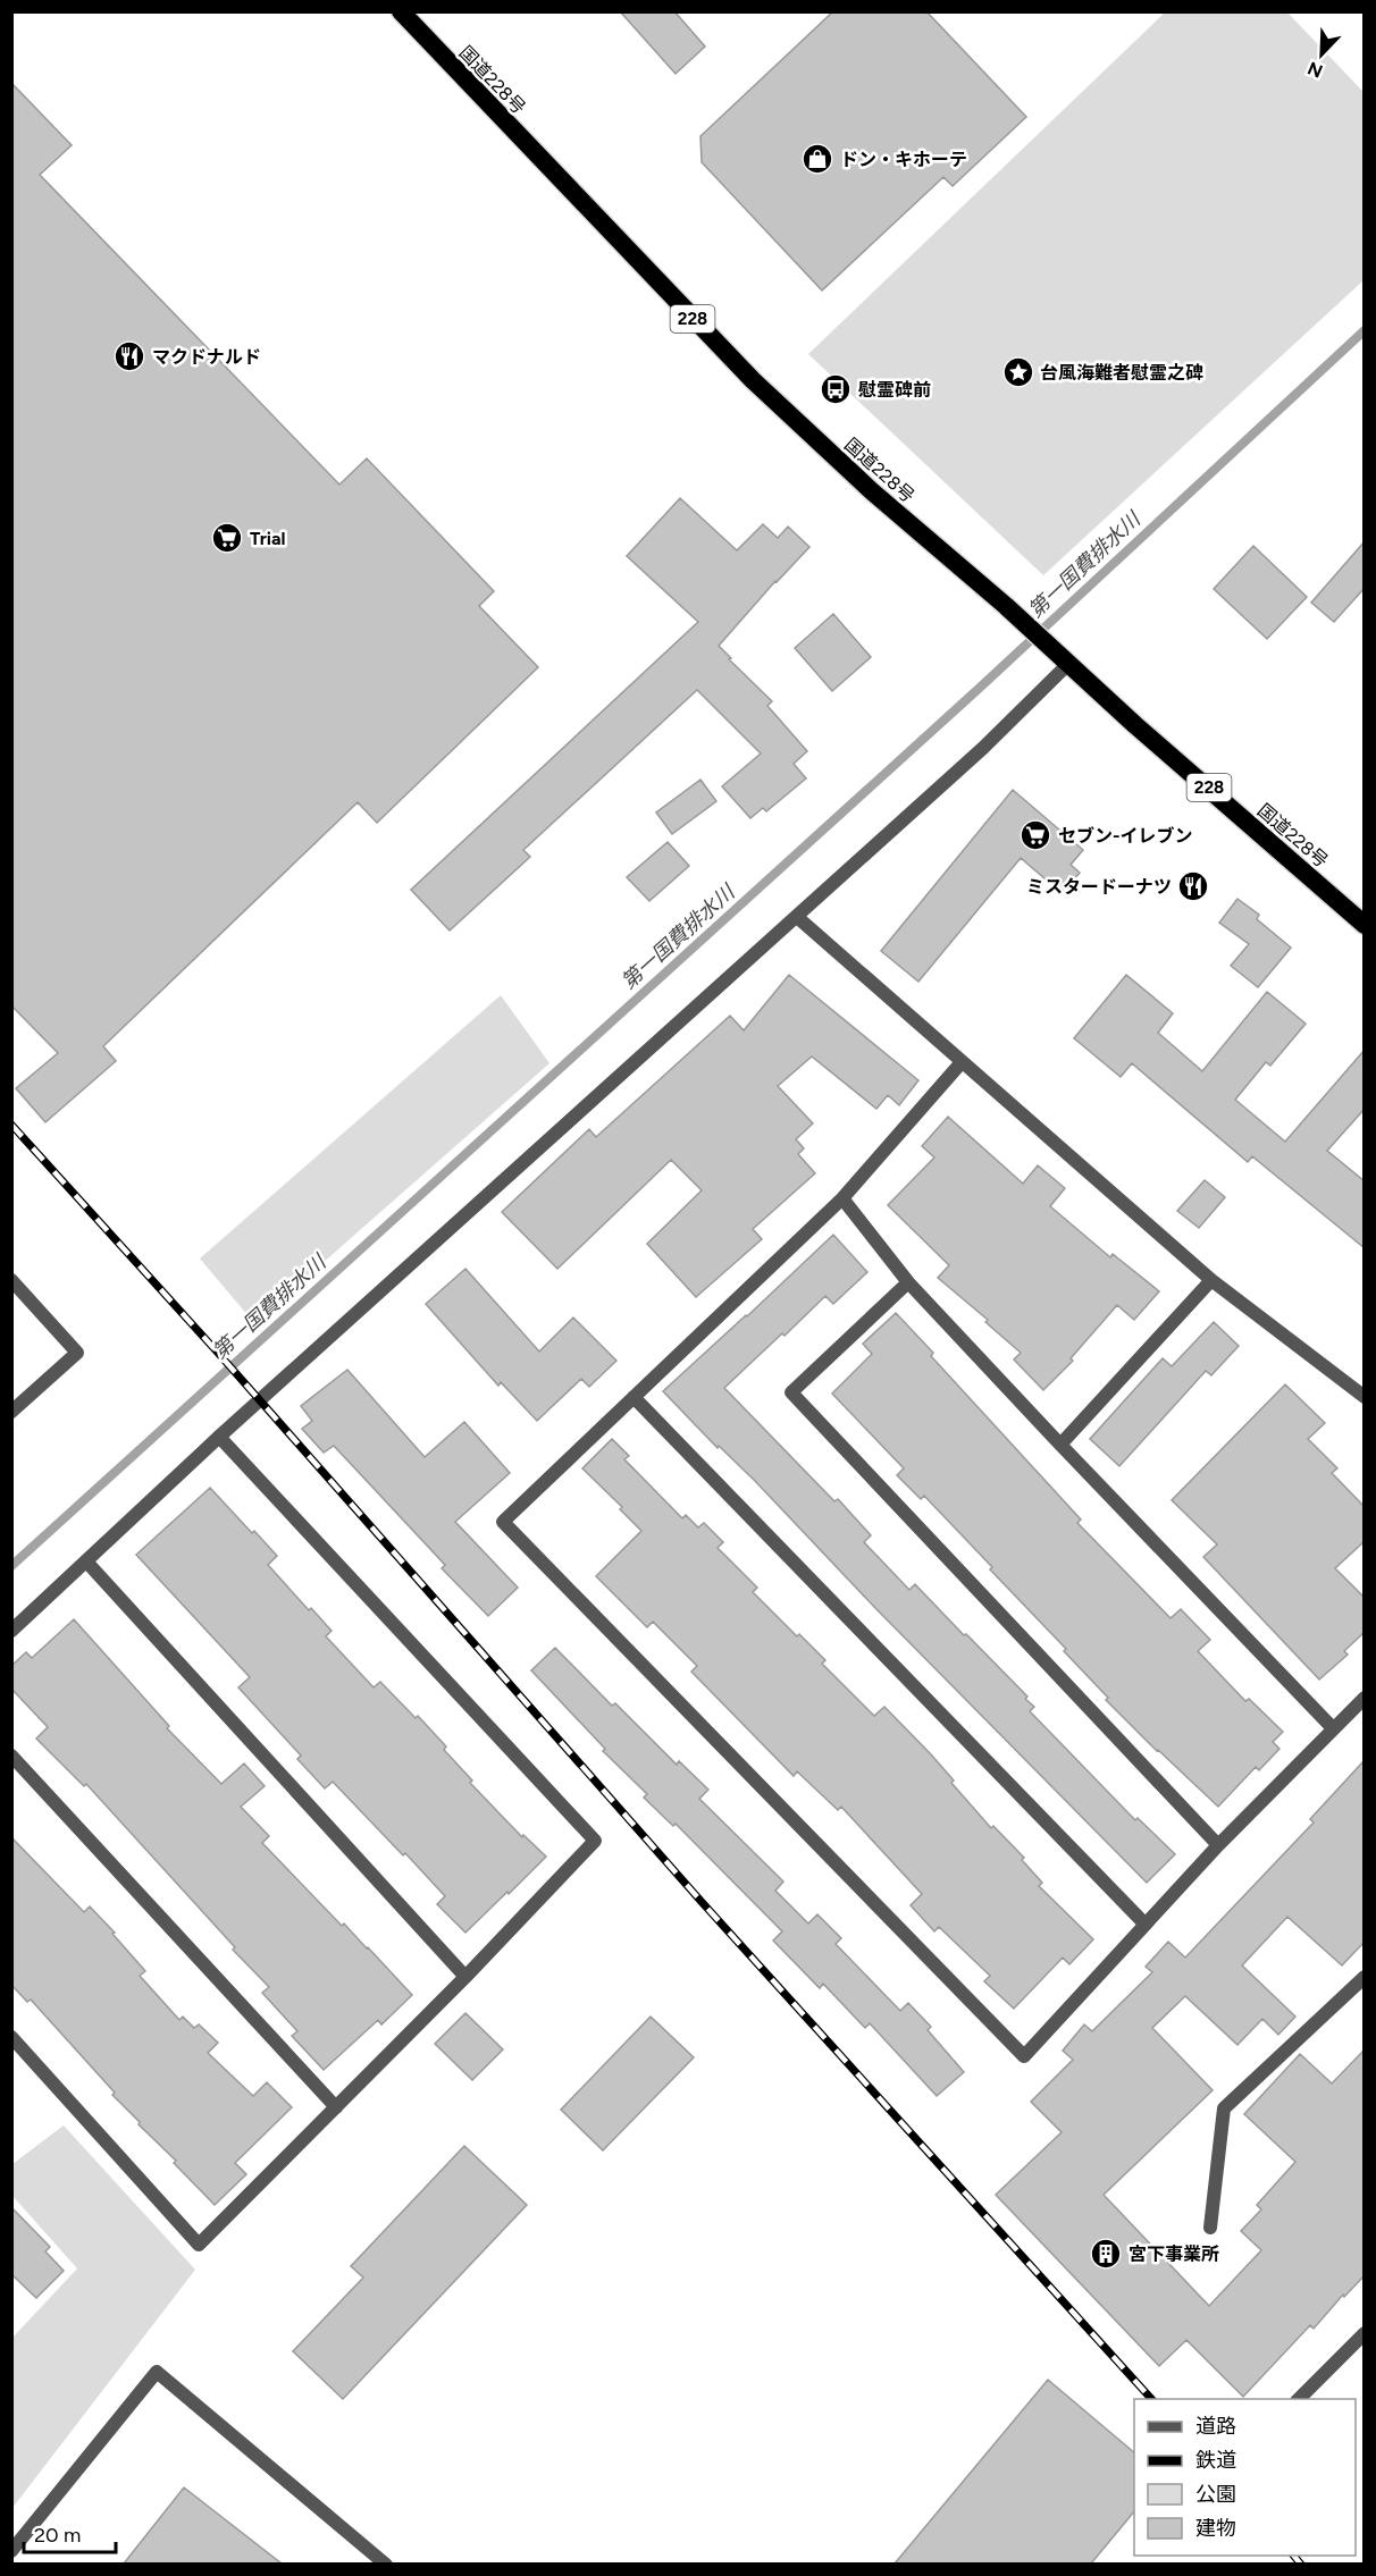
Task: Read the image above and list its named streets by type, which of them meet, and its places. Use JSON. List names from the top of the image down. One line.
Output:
{"streets":{"highway":["国道228号","228"]},"water":["第一国費排水川"],"places":{"shop":["ドン・キホーテ"],"restaurant":["マクドナルド","ミスタードーナツ"],"place":["台風海難者慰霊之碑"],"bus stop":["慰霊碑前"],"supermarket":["Trial","セブン-イレブン"],"building":["宮下事業所"]},"legend":["道路","鉄道","公園","建物"],"scale_bar":"20 m","north":"bottom left"}
